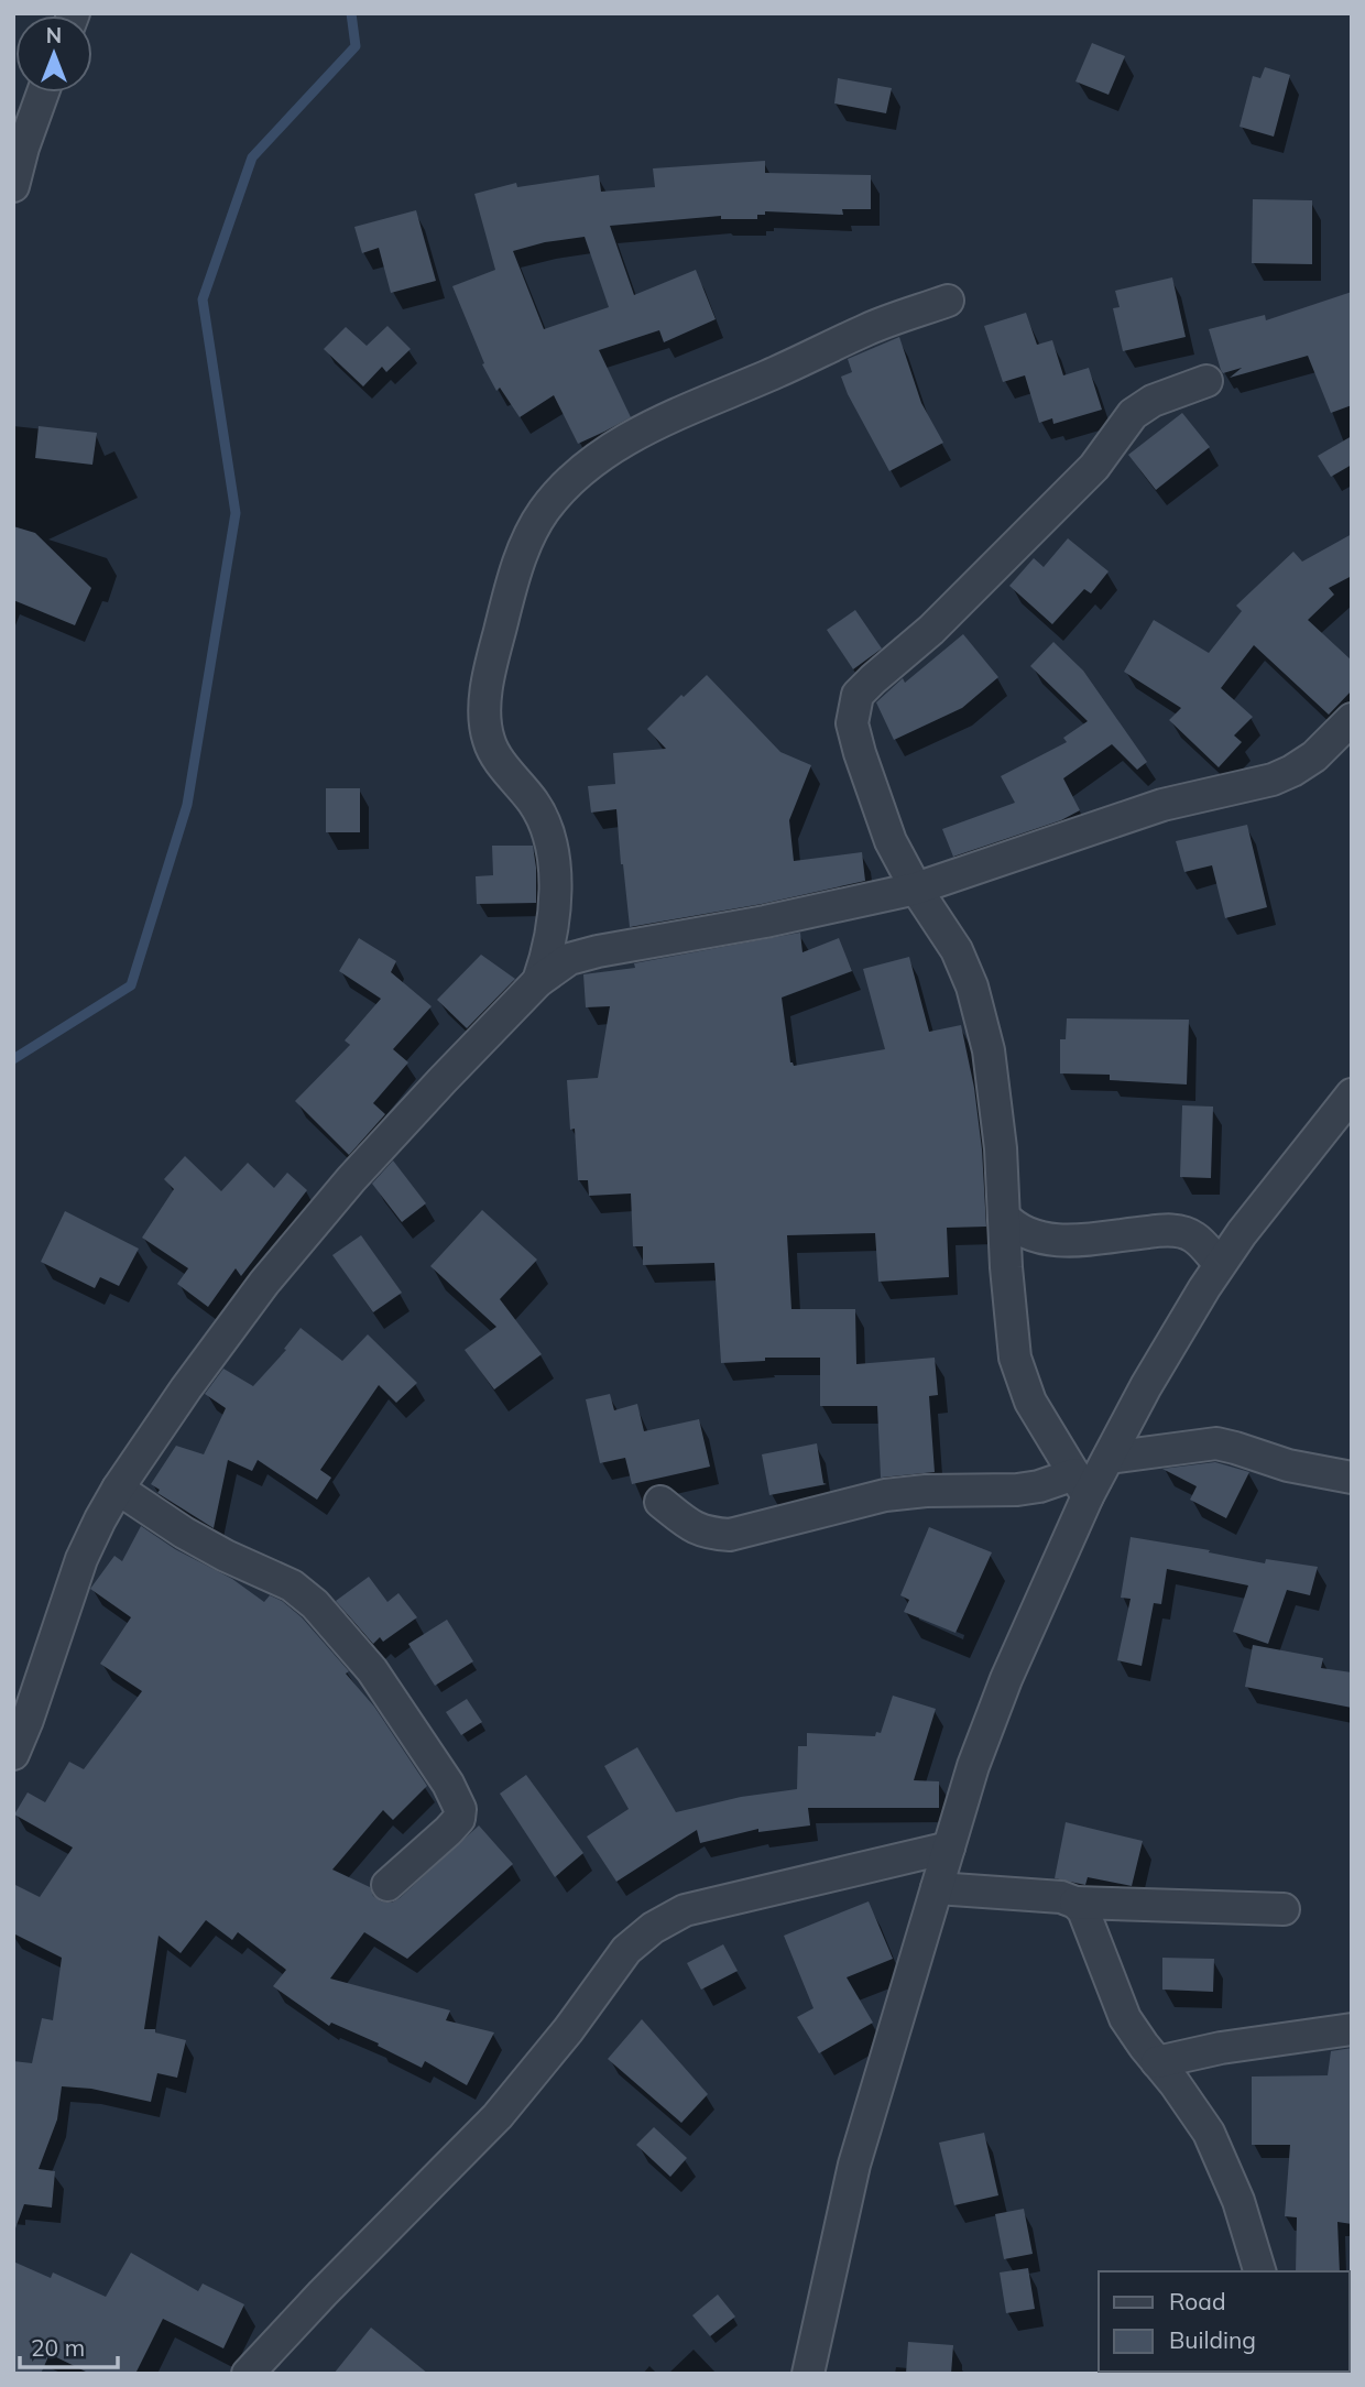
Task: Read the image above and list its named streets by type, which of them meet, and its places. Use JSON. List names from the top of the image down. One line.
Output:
{"legend":["Road","Building"],"scale_bar":"20 m","north":"top"}
